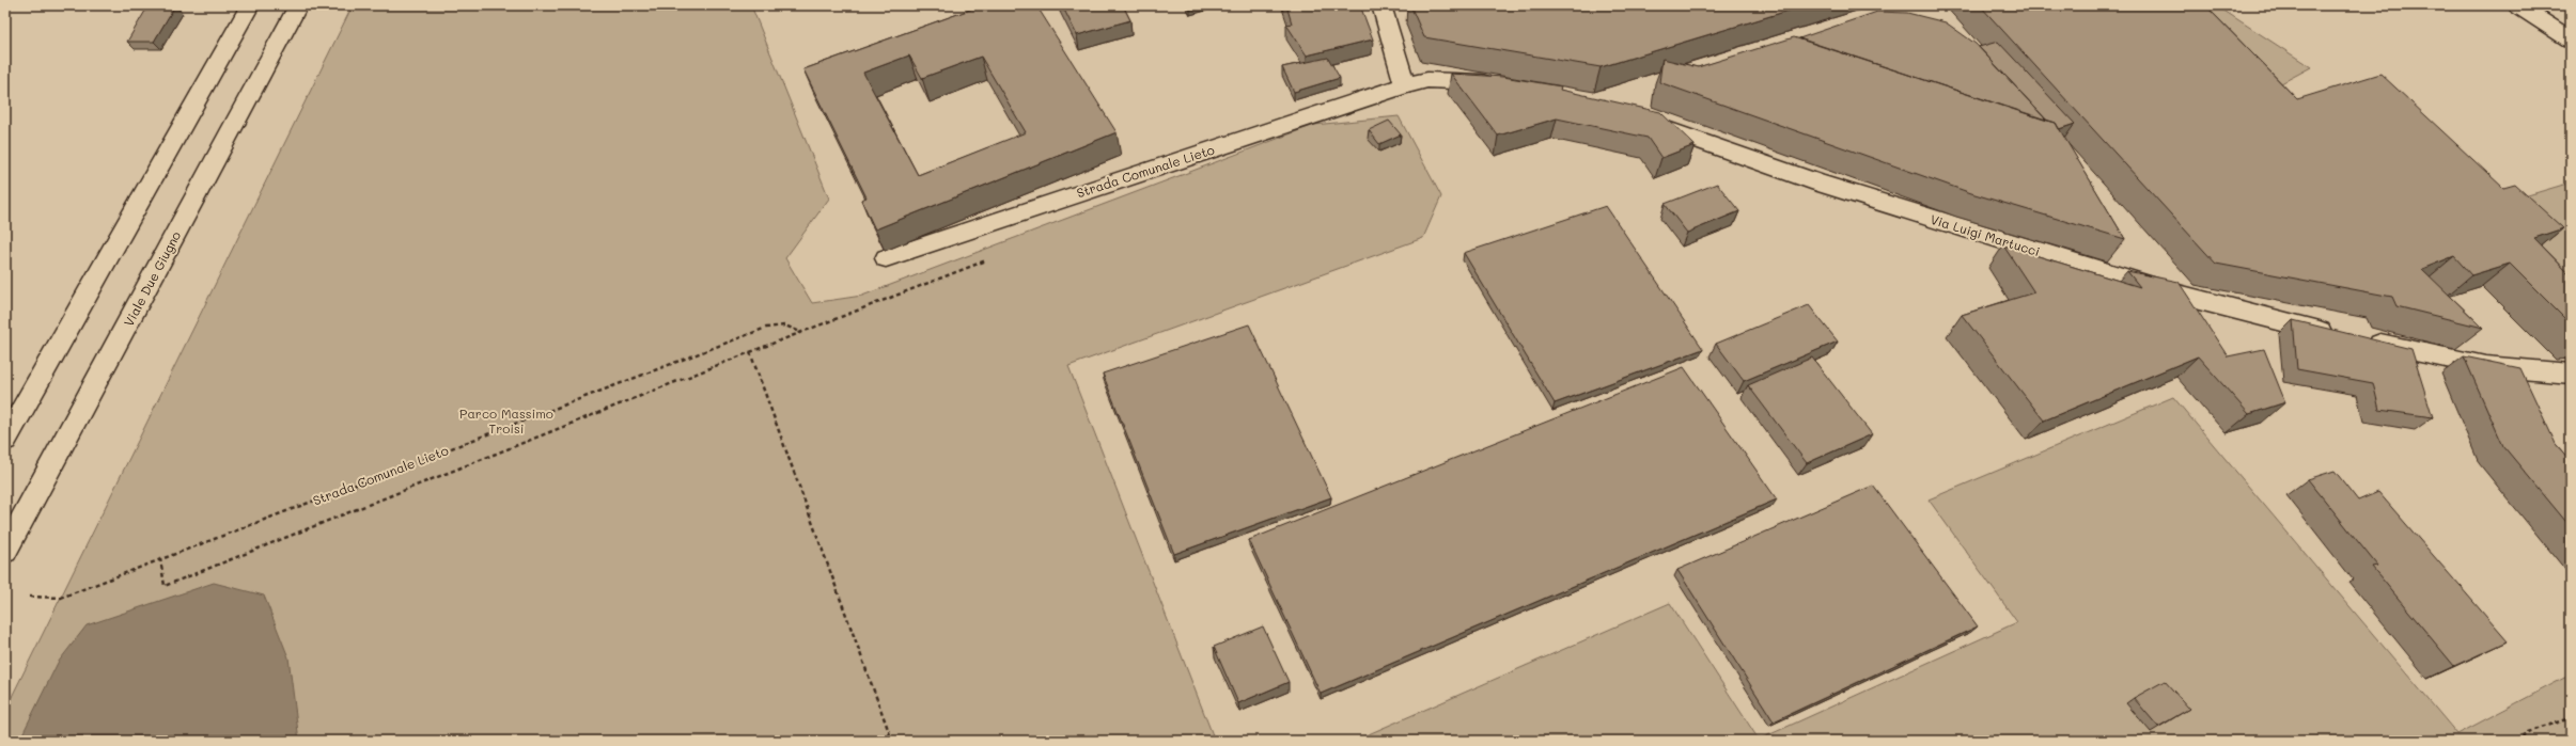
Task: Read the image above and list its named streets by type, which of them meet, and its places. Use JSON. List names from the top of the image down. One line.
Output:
{"streets":{"street":["Strada Comunale Lieto","Via Luigi Martucci","Viale Due Giugno"]},"parks":["Parco Massimo Troisi"]}
